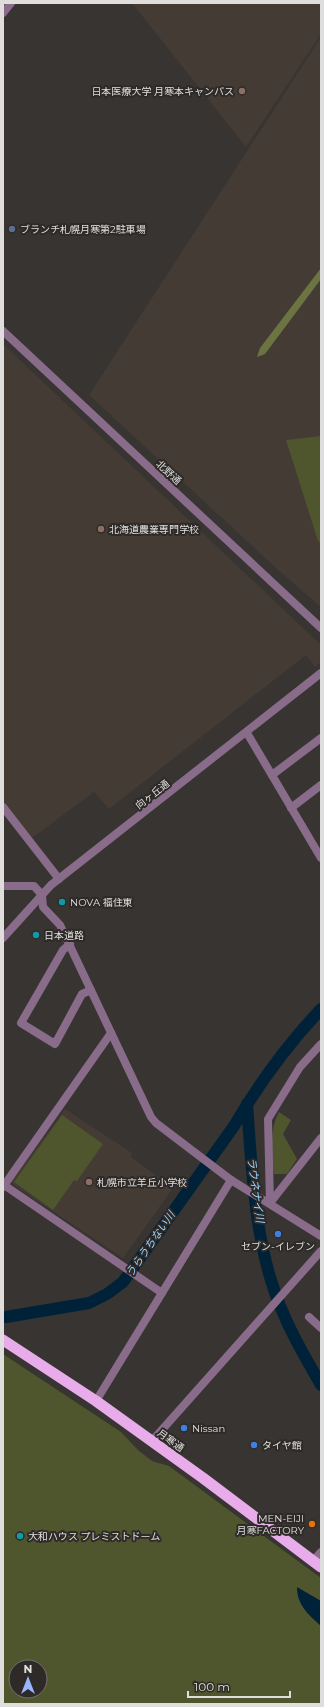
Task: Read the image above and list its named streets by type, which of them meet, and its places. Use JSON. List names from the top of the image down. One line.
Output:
{"streets":{"highway":["月寒通"],"street":["北野通","向ヶ丘通"]},"water":["ラウネナイ川","うらうちない川"],"places":["日本医療大学 月寒本キャンパス","ブランチ札幌月寒第2駐車場","北海道農業専門学校","NOVA 福住東","日本道路","札幌市立羊丘小学校","セブン-イレブン","Nissan","タイヤ館","MEN-EIJI 月寒FACTORY","大和ハウス プレミストドーム"],"scale_bar":"100 m","north":"top"}
